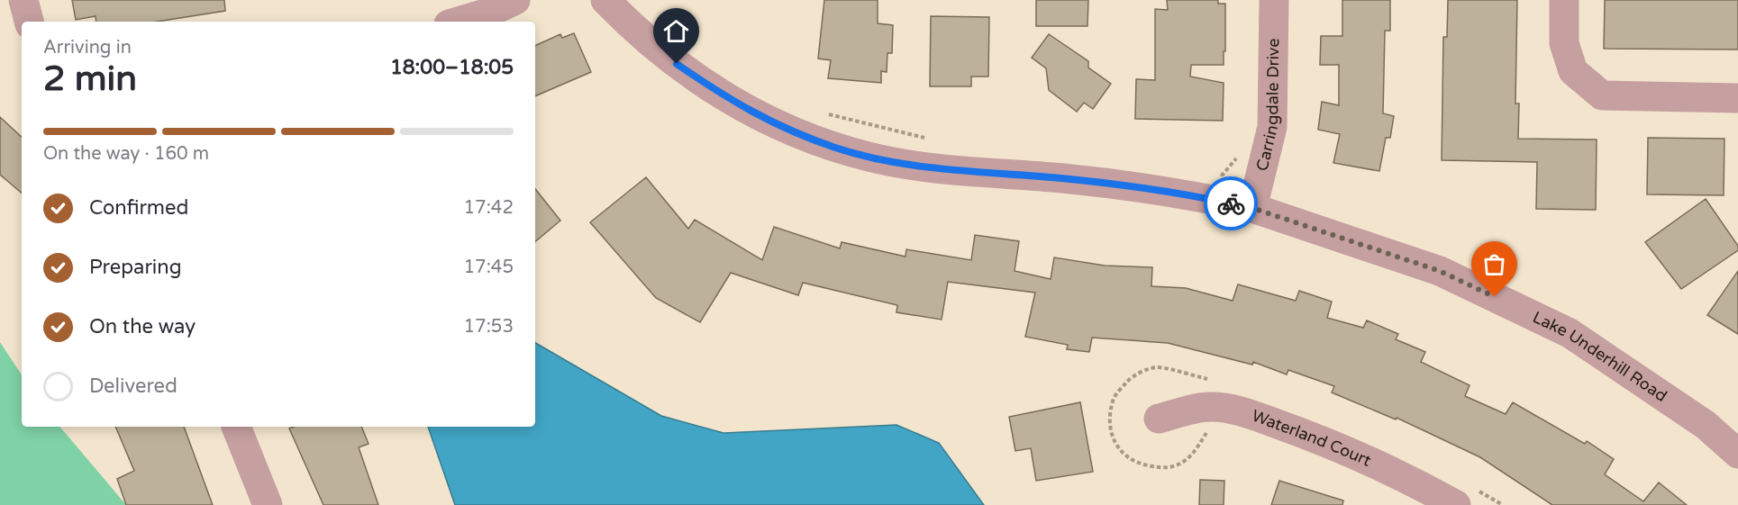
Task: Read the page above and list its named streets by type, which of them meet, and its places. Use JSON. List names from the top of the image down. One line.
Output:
{"streets":{"street":["Carringdale Drive","Lake Underhill Road","Waterland Court"]},"crossings":[["Carringdale Drive","Lake Underhill Road"]],"page":{"heading":["2 min","Arriving in","18:00–18:05"],"bar":"On the way · 160 m","list":[["Confirmed","17:42"],["Preparing","17:45"],["On the way","17:53"],"Delivered"]}}
